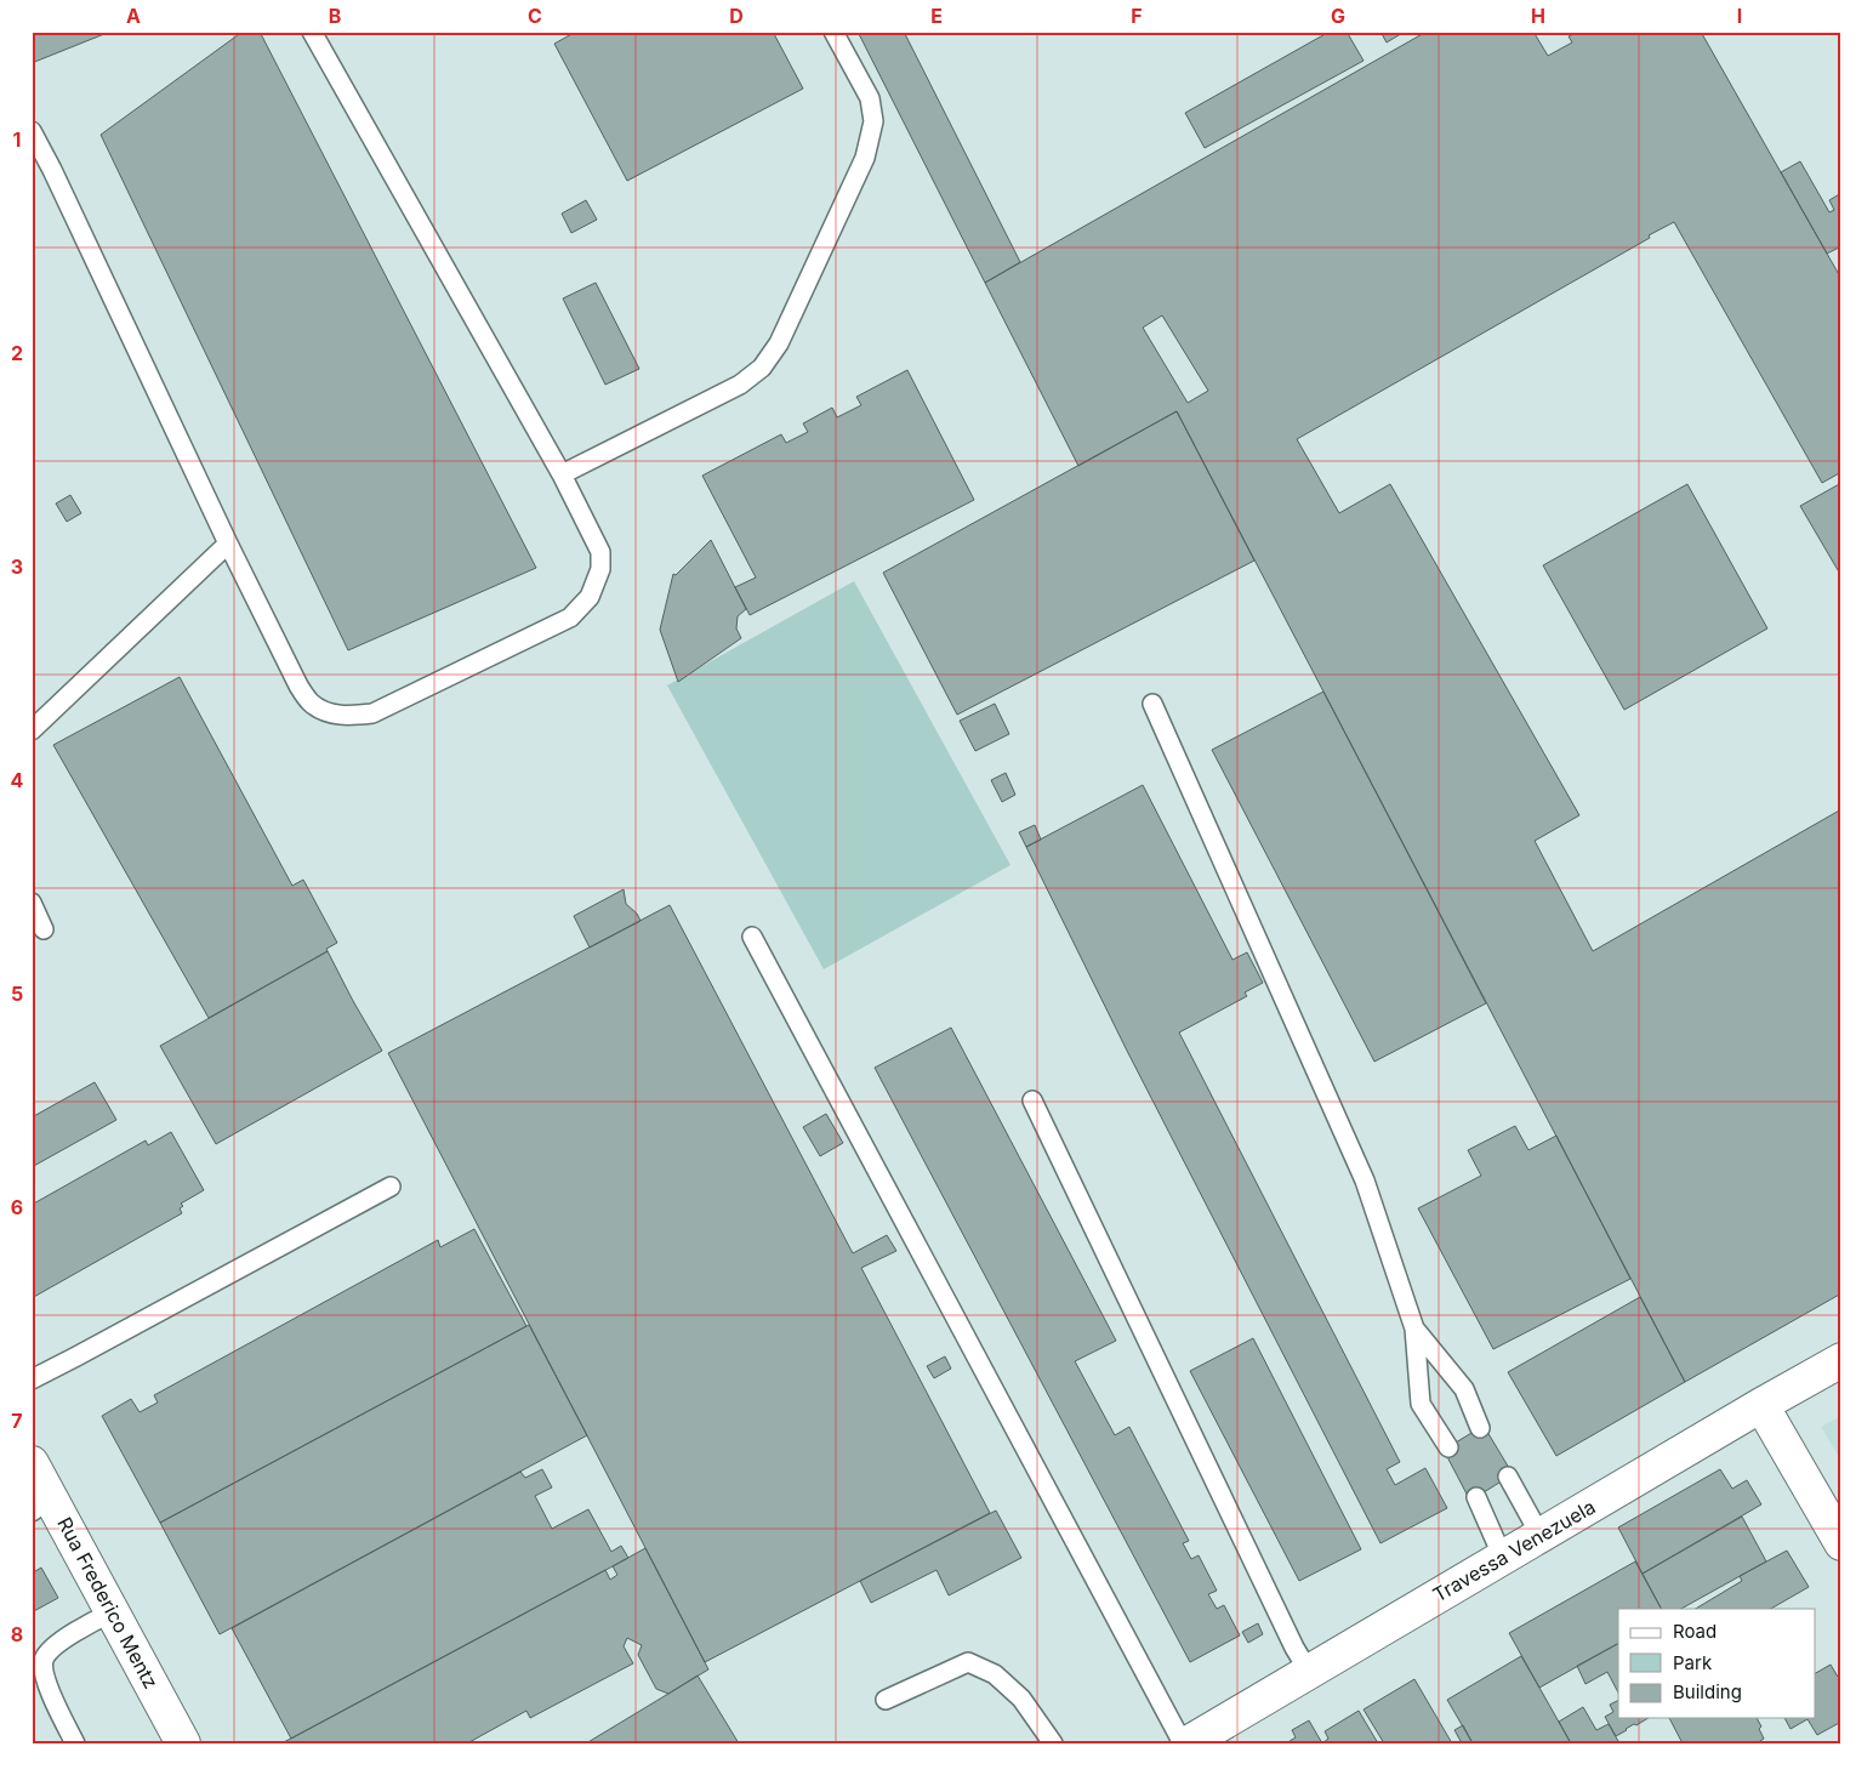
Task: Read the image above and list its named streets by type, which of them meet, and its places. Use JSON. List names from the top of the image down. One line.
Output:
{"streets":{"street":["Travessa Venezuela","Rua Frederico Mentz"]},"legend":["Road","Park","Building"],"grid":{"columns":["A","B","C","D","E","F","G","H","I"],"rows":["1","2","3","4","5","6","7","8"]}}
